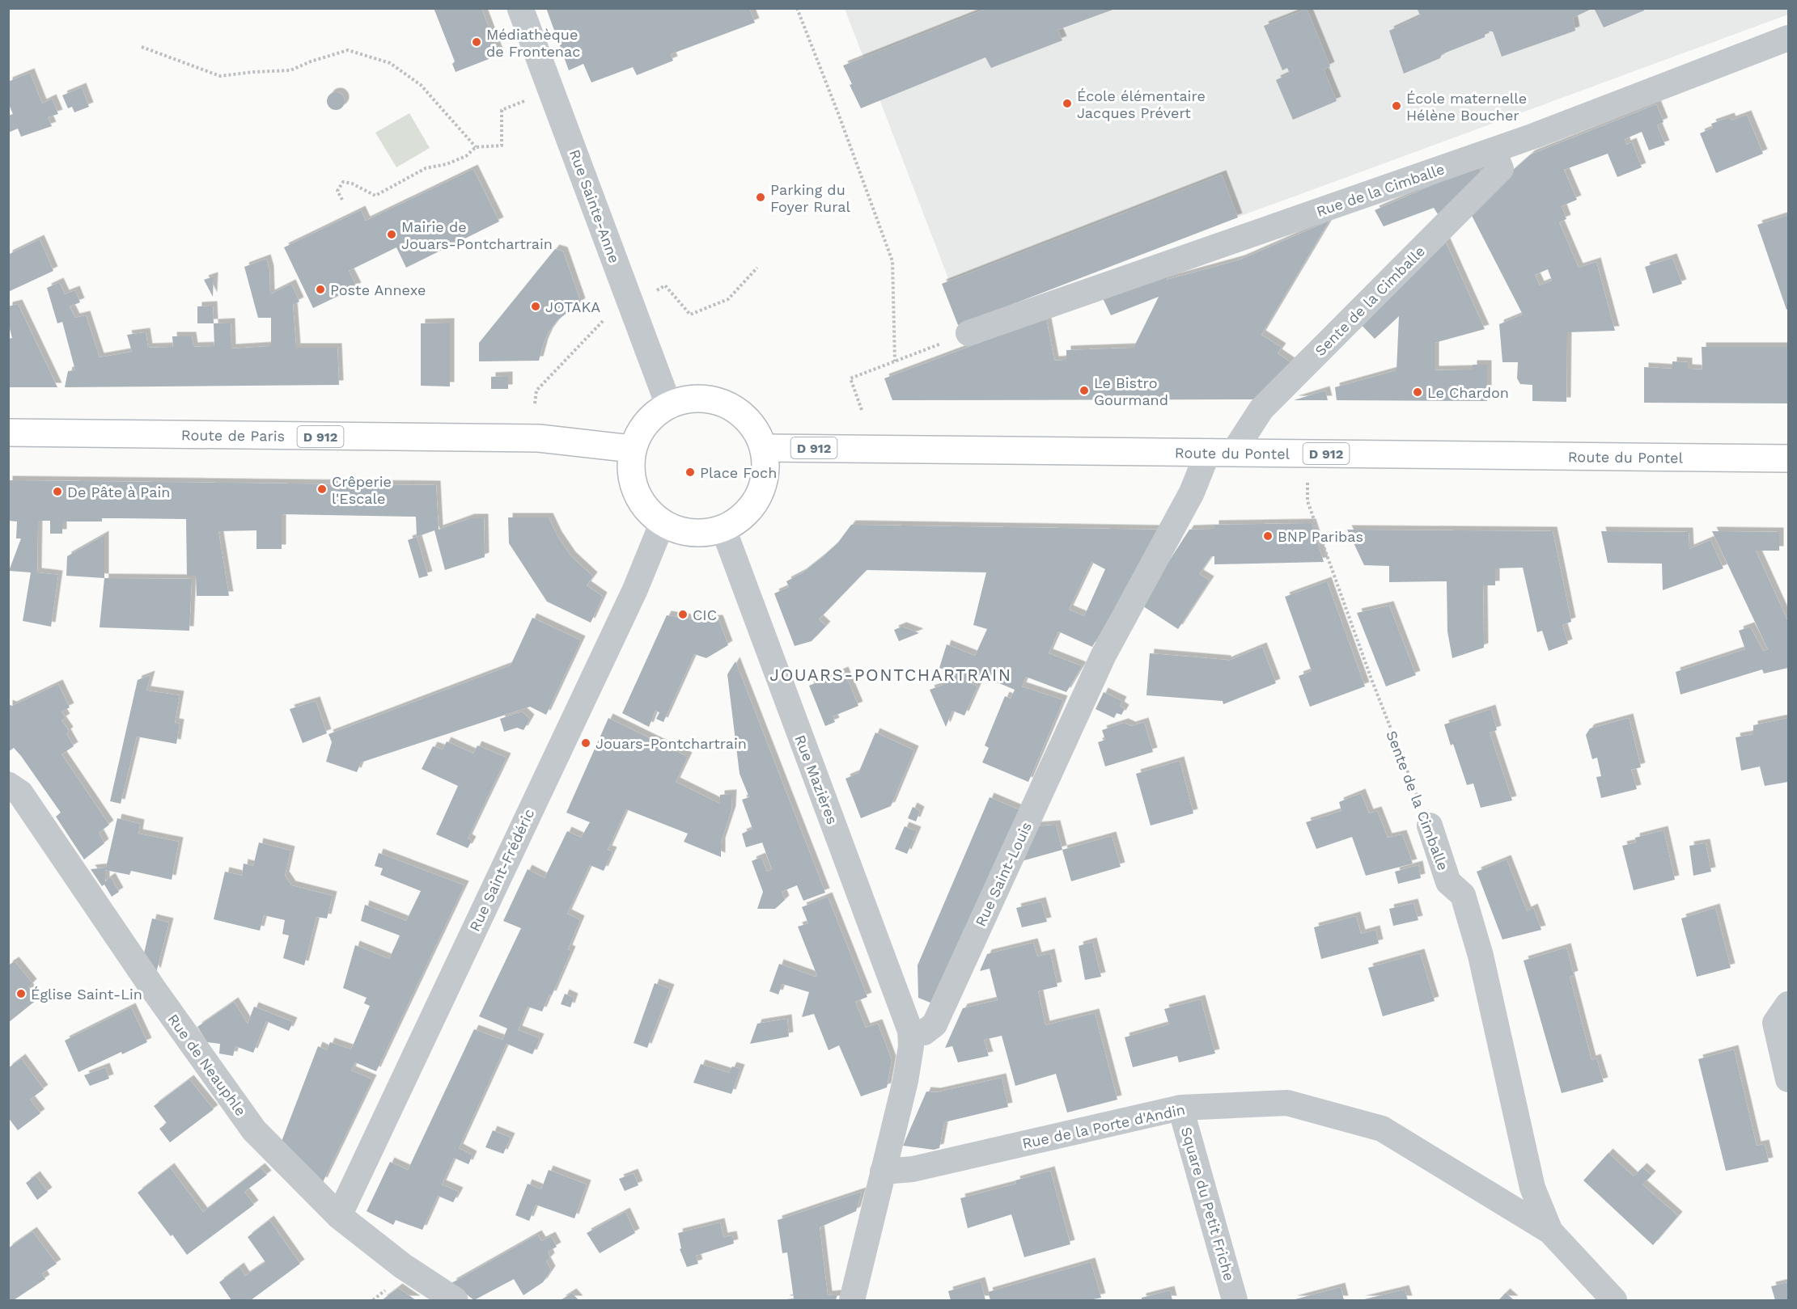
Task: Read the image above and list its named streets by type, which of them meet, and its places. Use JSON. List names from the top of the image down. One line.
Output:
{"streets":{"main road":["Route de Paris","D 912","Route du Pontel"],"street":["Rue de la Cimballe","Rue Sainte-Anne","Sente de la Cimballe","Rue Mazières","Rue Saint-Frédéric","Rue Saint-Louis","Rue de Neauphle","Rue de la Porte d'Andin","Square du Petit Friche"]},"crossings":[["Rue de la Cimballe","Sente de la Cimballe"],["Rue Sainte-Anne","Route de Paris"],["Rue Sainte-Anne","Route du Pontel"],["Rue Sainte-Anne","Rue Mazières"],["Rue Sainte-Anne","Rue Saint-Frédéric"],["Sente de la Cimballe","Route du Pontel"],["Sente de la Cimballe","Rue Saint-Louis"],["Sente de la Cimballe","Rue de la Porte d'Andin"],["Route de Paris","Route du Pontel"],["Route de Paris","Rue Mazières"],["Route de Paris","Rue Saint-Frédéric"],["Route du Pontel","Rue Mazières"],["Route du Pontel","Rue Saint-Frédéric"],["Route du Pontel","Rue Saint-Louis"],["Rue Mazières","Rue Saint-Frédéric"],["Rue Mazières","Rue Saint-Louis"],["Rue Saint-Frédéric","Rue de Neauphle"],["Rue de la Porte d'Andin","Square du Petit Friche"]],"districts":["JOUARS-PONTCHARTRAIN"],"places":["Médiathèque de Frontenac","École élémentaire Jacques Prévert","École maternelle Hélène Boucher","Parking du Foyer Rural","Mairie de Jouars-Pontchartrain","Poste Annexe","JOTAKA","Le Bistro Gourmand","Le Chardon","Place Foch","Crêperie l'Escale","De Pâte à Pain","BNP Paribas","CIC","Jouars-Pontchartrain","Église Saint-Lin"]}
